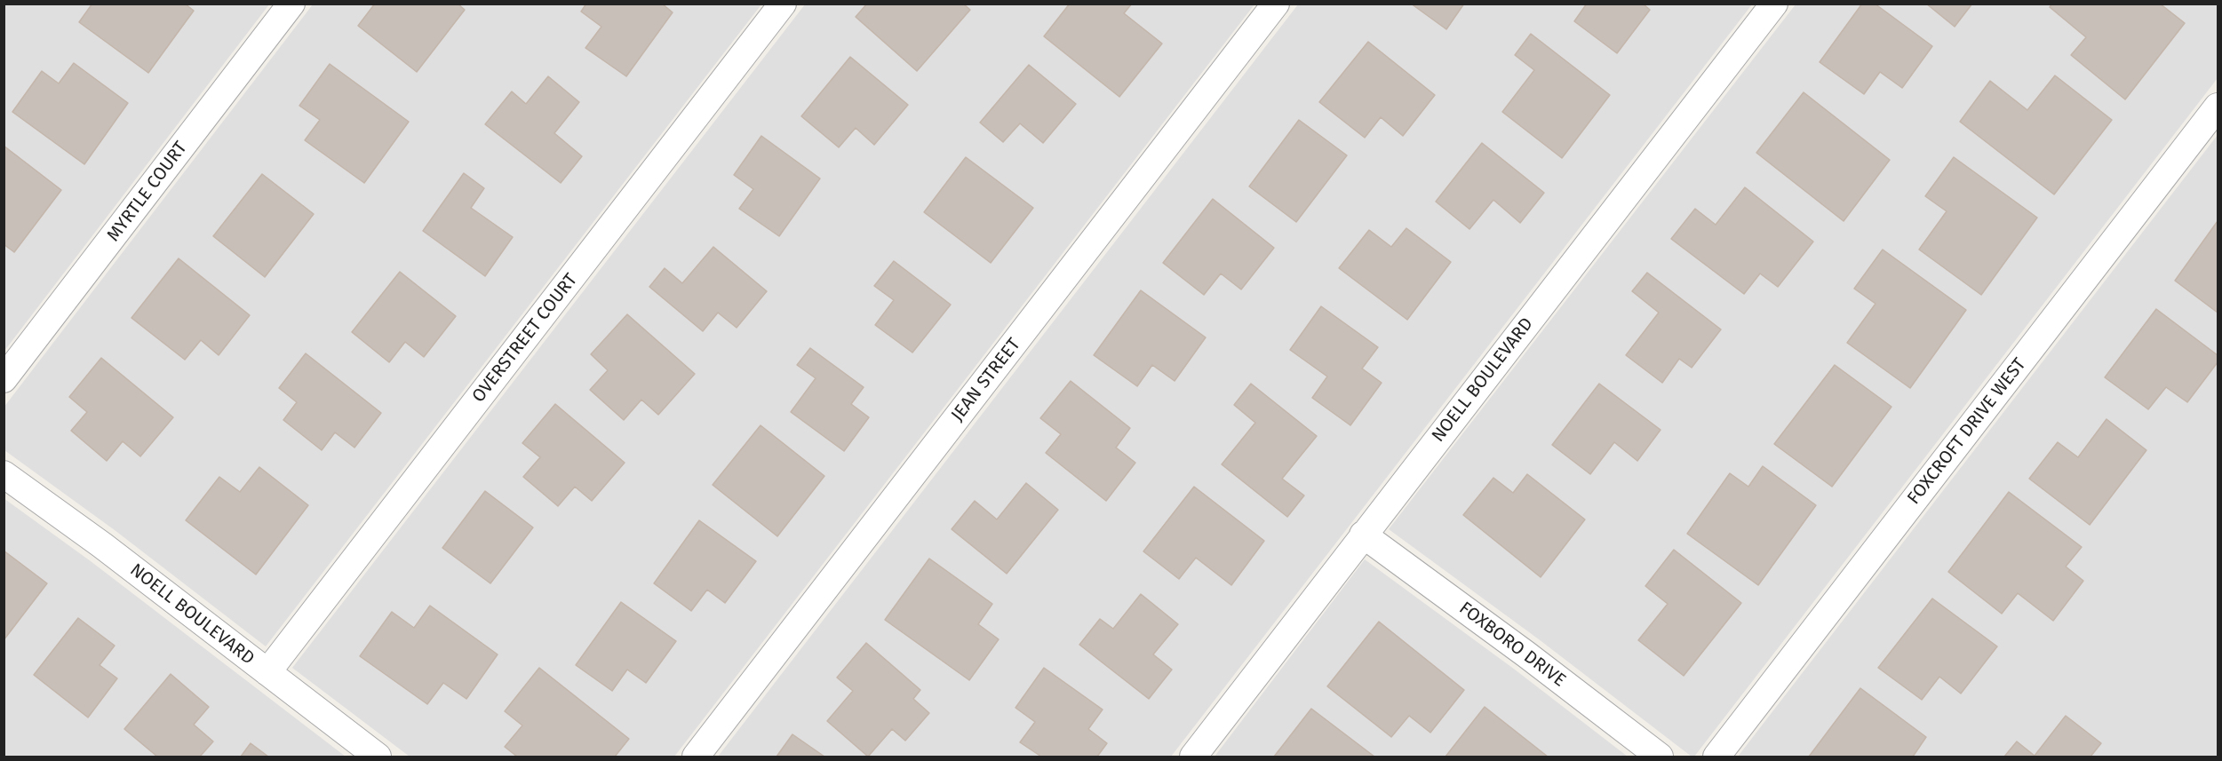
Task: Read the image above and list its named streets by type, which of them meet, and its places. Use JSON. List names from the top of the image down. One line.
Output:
{"streets":{"street":["MYRTLE COURT","OVERSTREET COURT","JEAN STREET","NOELL BOULEVARD","FOXCROFT DRIVE WEST","FOXBORO DRIVE"]},"crossings":[["OVERSTREET COURT","NOELL BOULEVARD"],["NOELL BOULEVARD","FOXBORO DRIVE"]]}
